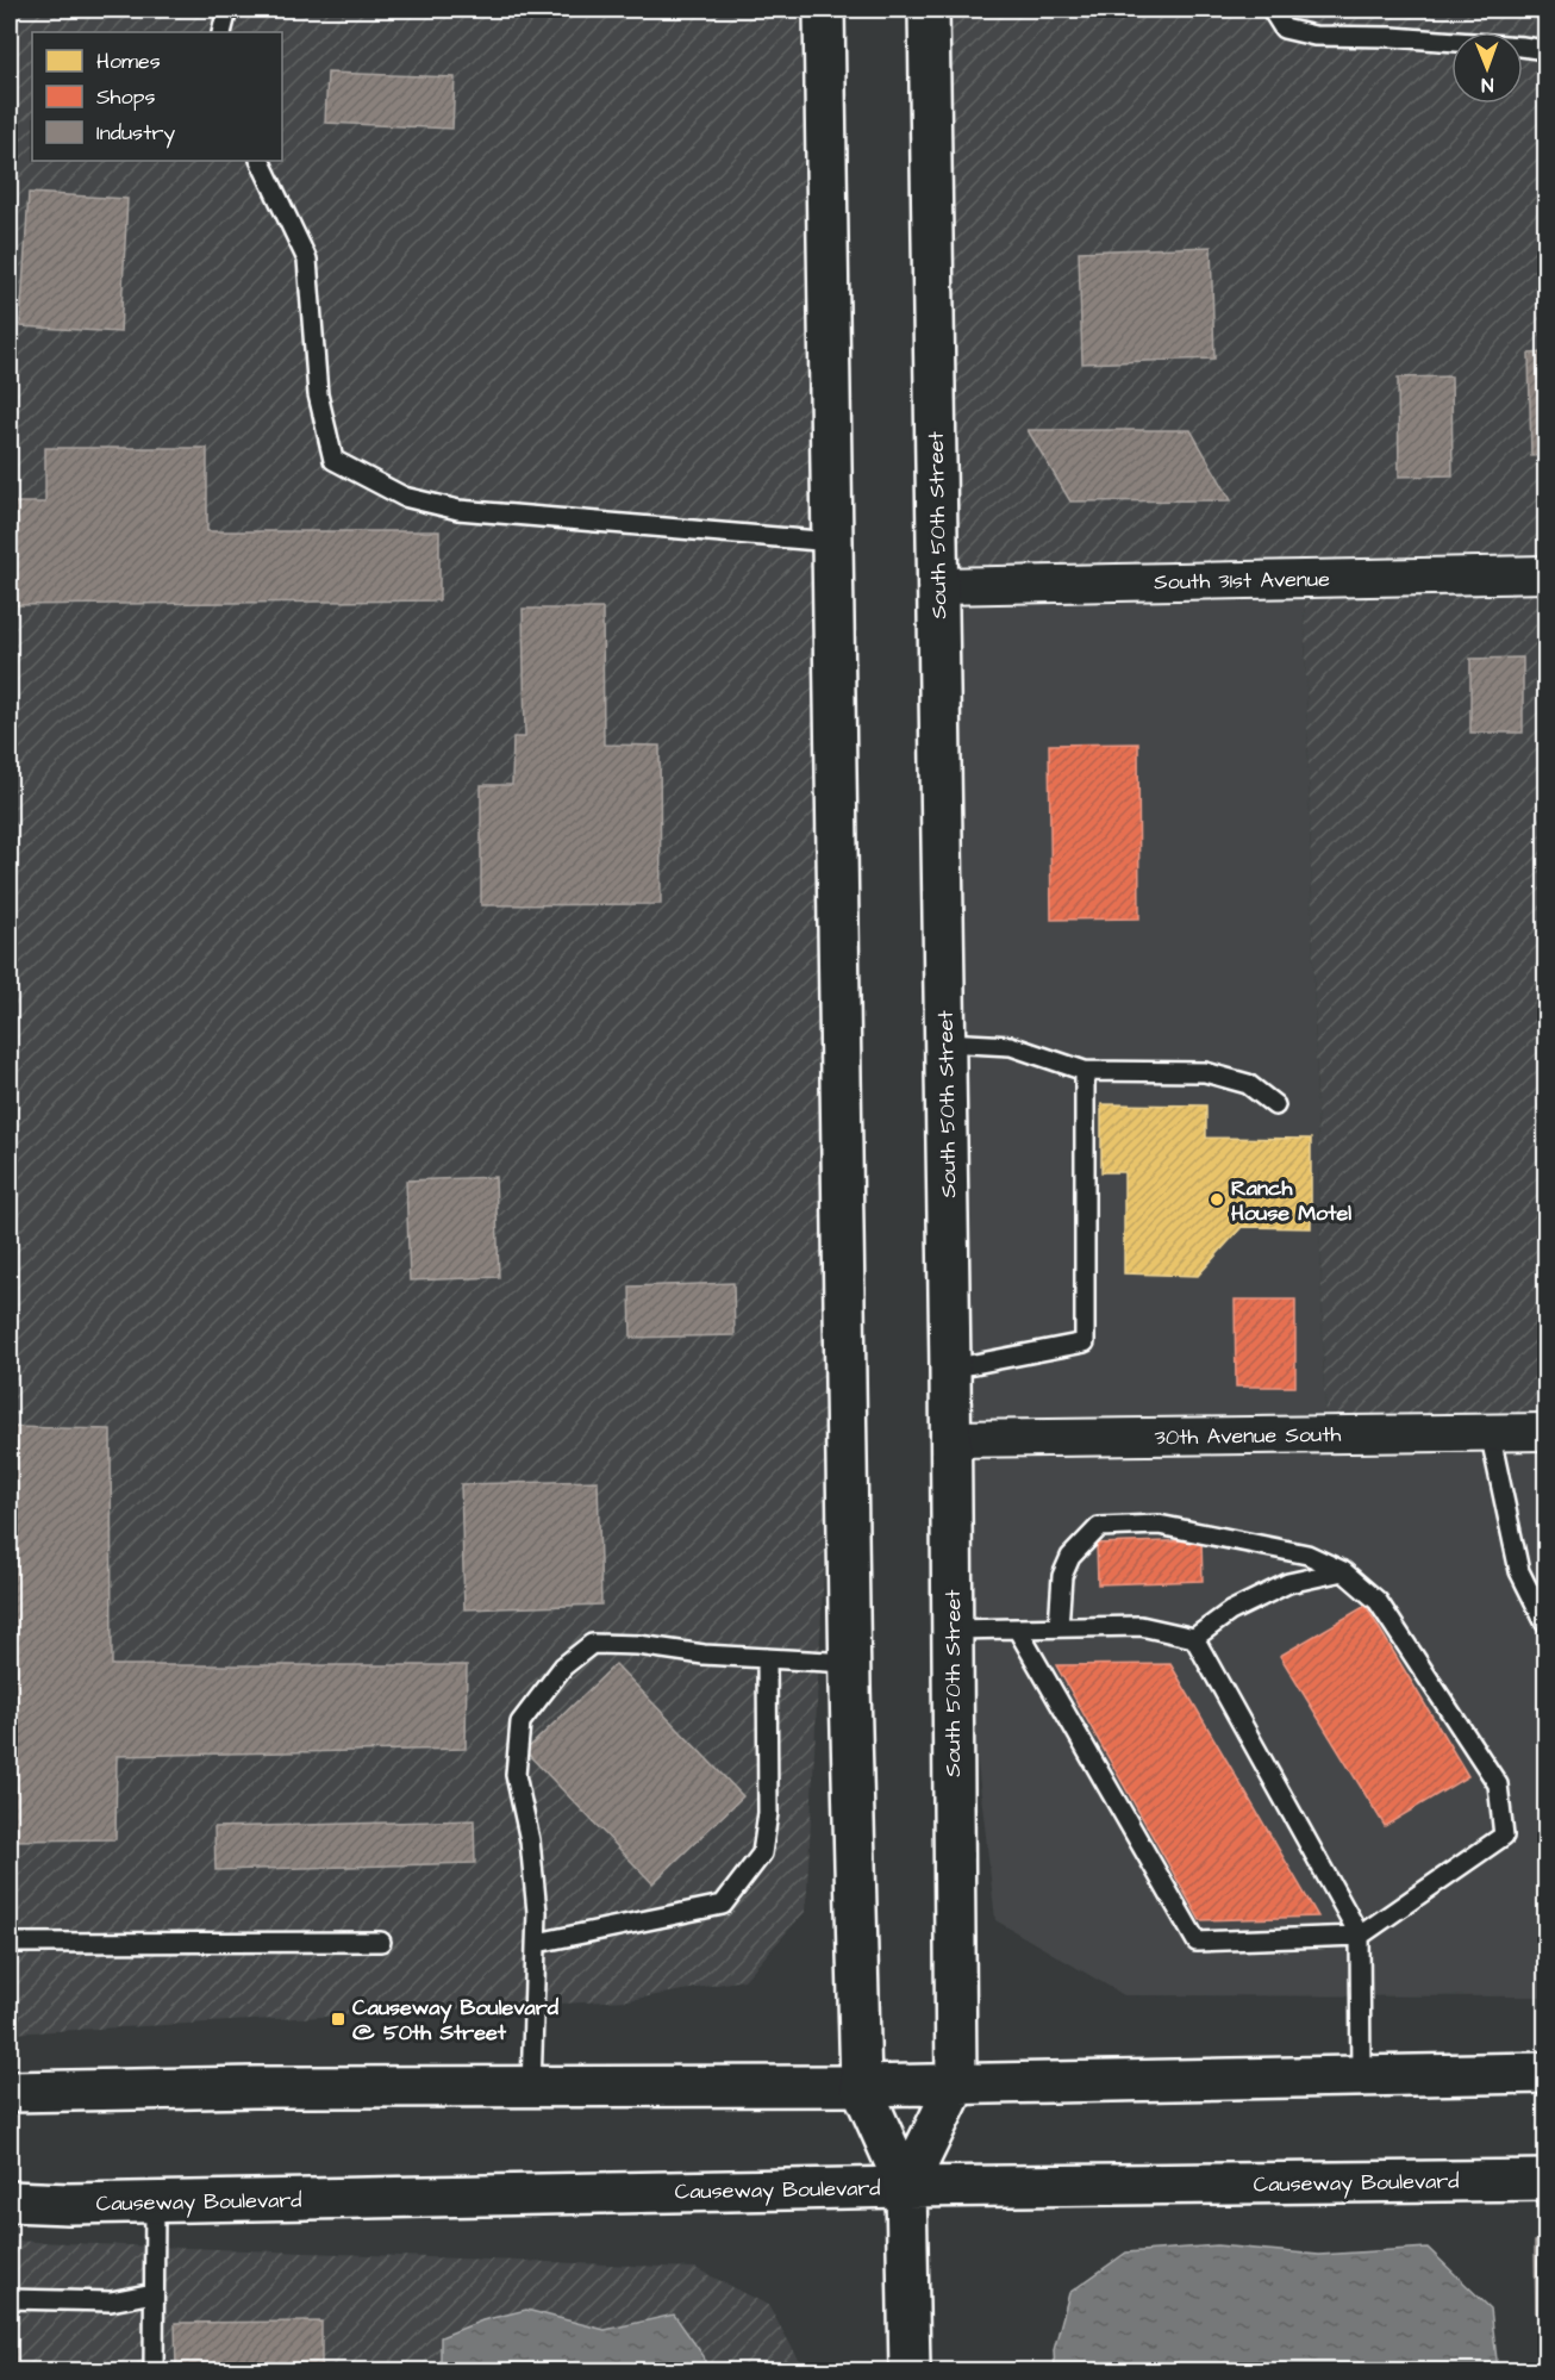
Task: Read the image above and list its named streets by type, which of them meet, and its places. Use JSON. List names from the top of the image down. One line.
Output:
{"streets":{"main road":["South 50th Street","Causeway Boulevard"],"street":["South 31st Avenue","30th Avenue South"]},"crossings":[["South 50th Street","South 31st Avenue"],["South 50th Street","30th Avenue South"],["South 50th Street","Causeway Boulevard"]],"places":{"other":["Ranch House Motel"],"transit":["Causeway Boulevard @ 50th Street"]},"legend":["Homes","Shops","Industry"],"north":"bottom"}
